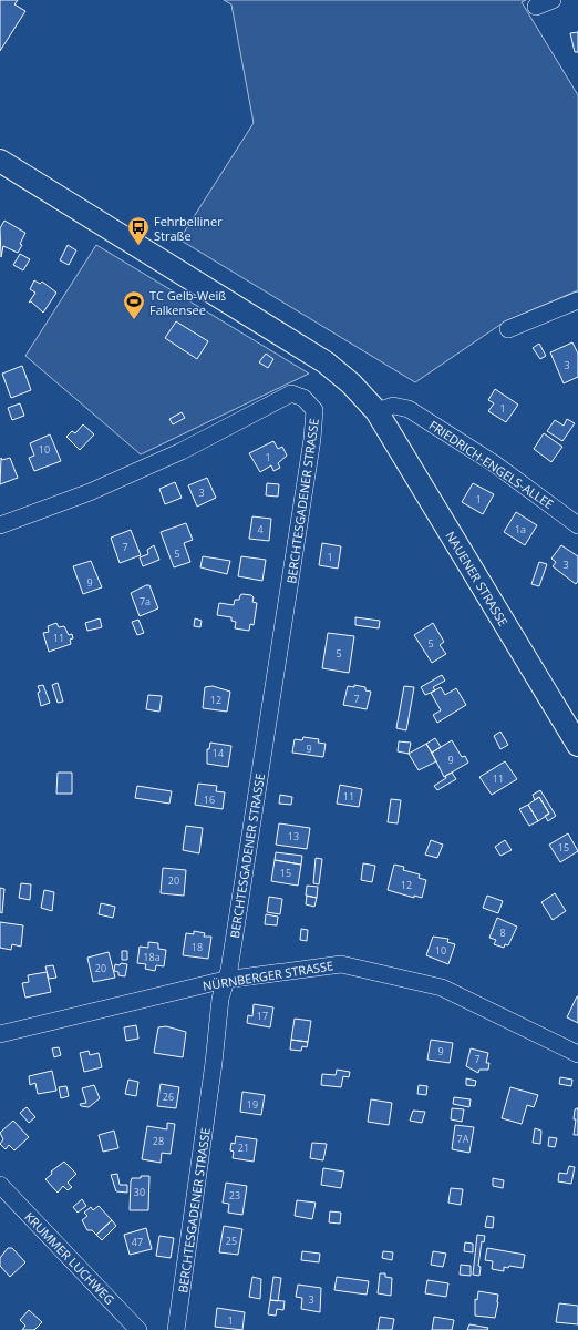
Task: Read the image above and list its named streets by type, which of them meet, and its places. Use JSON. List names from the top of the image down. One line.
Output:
{"streets":{"main road":["NAUENER STRASSE"],"street":["FRIEDRICH-ENGELS-ALLEE","BERCHTESGADENER STRASSE","NÜRNBERGER STRASSE","KRUMMER LUCHWEG"]},"crossings":[["FRIEDRICH-ENGELS-ALLEE","NAUENER STRASSE"],["BERCHTESGADENER STRASSE","NÜRNBERGER STRASSE"]],"places":{"bus stop":["Fehrbelliner Straße"],"sports":["TC Gelb-Weiß Falkensee"]},"house_numbers":["3","1","10","1","3","1","4","1a","7","5","1","3","9","7a","11","5","5","7","12","9","14","9","11","11","16","13","15","15","20","12","8","18","10","18a","20","17","9","7","26","19","7A","28","21","30","23","25","47","3","1"]}
